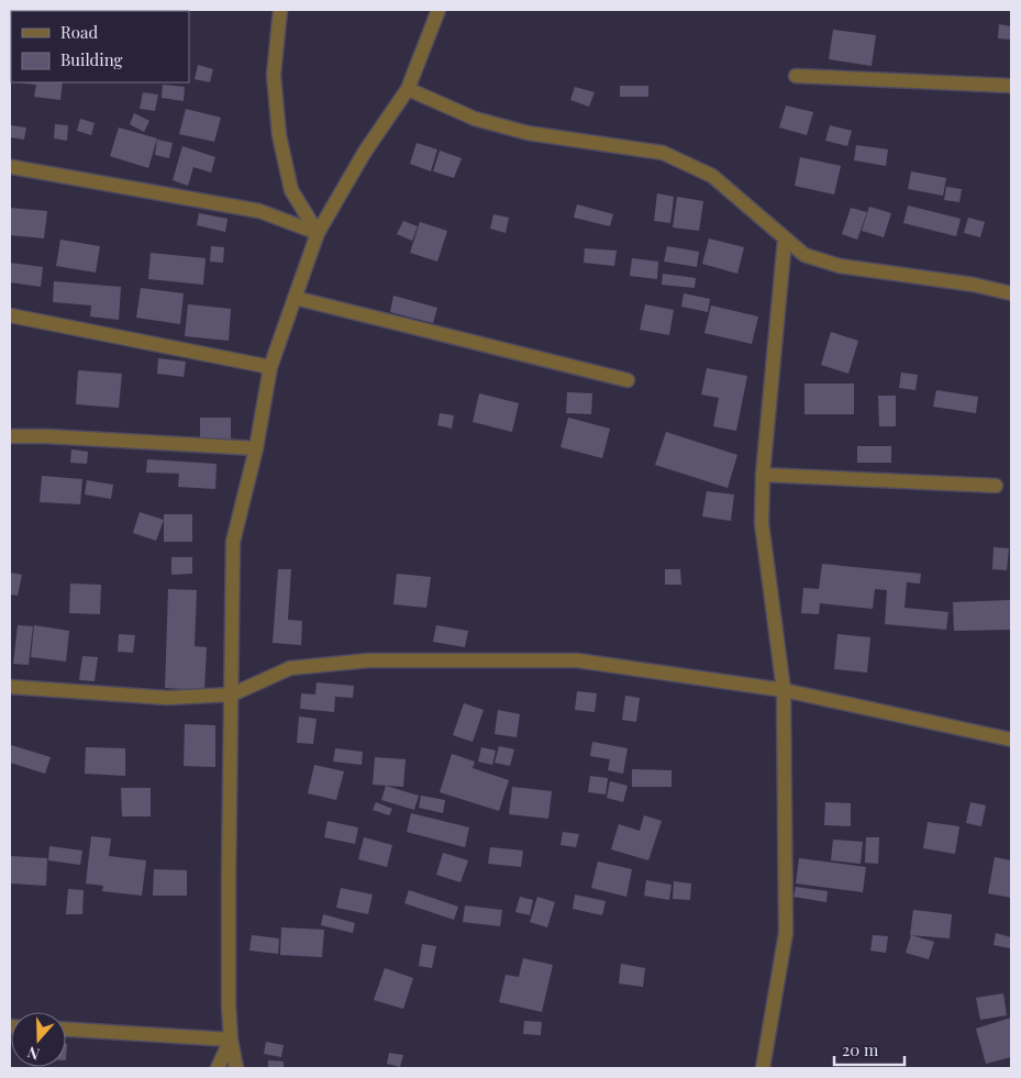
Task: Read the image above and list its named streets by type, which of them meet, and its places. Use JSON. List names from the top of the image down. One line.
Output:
{"legend":["Road","Building"],"scale_bar":"20 m","north":"bottom"}
